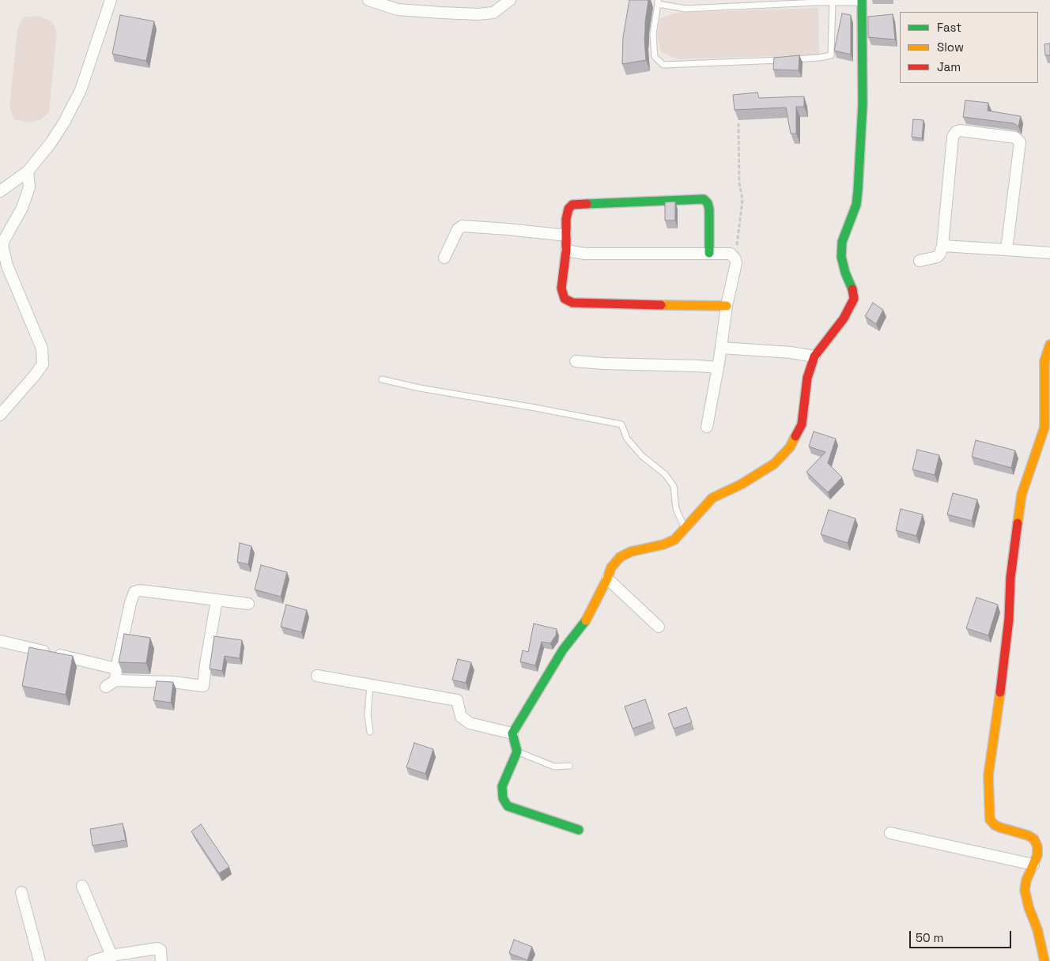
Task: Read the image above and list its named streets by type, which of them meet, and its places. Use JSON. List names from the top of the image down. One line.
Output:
{"legend":["Fast","Slow","Jam"],"scale_bar":"50 m"}
